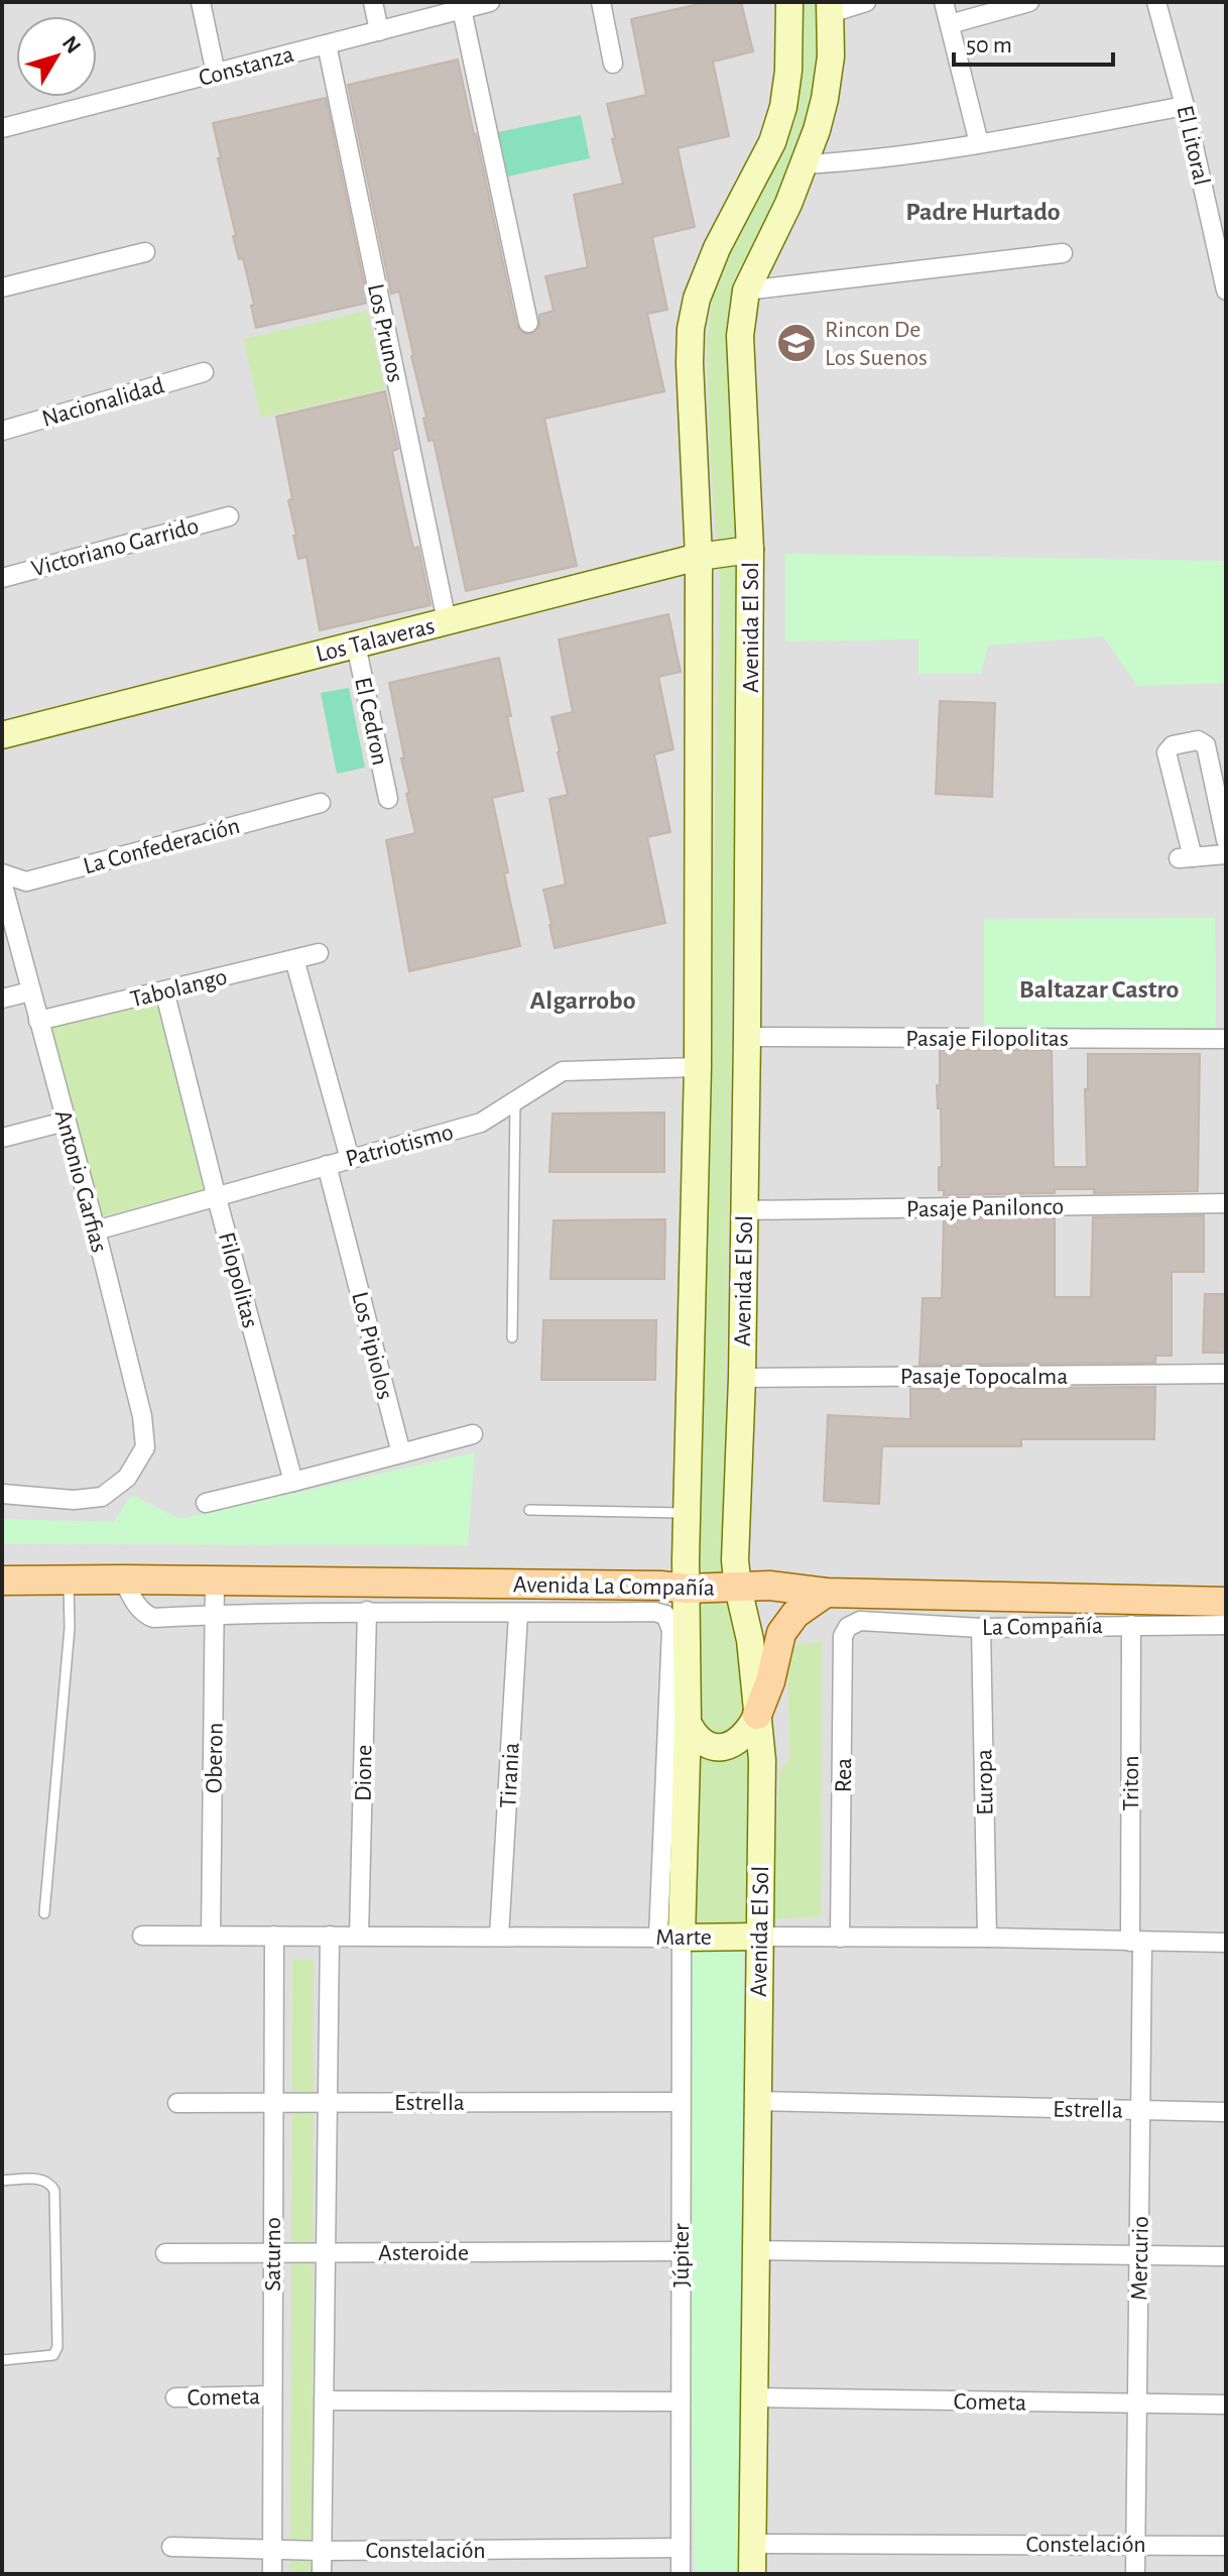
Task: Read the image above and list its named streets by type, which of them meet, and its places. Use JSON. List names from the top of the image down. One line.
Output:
{"streets":{"main road":["Avenida El Sol","Los Talaveras","Avenida La Compañía","Marte"],"street":["Constanza","El Litoral","Los Prunos","Nacionalidad","Victoriano Garrido","El Cedron","La Confederación","Tabolango","Pasaje Filopolitas","Patriotismo","Antonio Garfias","Pasaje Panilonco","Filopolitas","Los Pipiolos","Pasaje Topocalma","La Compañía","Oberon","Dione","Tirania","Rea","Europa","Triton","Estrella","Asteroide","Saturno","Júpiter","Mercurio","Cometa","Constelación"]},"crossings":[["Constanza","Los Prunos"],["Los Prunos","Los Talaveras"],["Avenida El Sol","Los Talaveras"],["Avenida El Sol","Pasaje Filopolitas"],["Avenida El Sol","Patriotismo"],["Avenida El Sol","Pasaje Panilonco"],["Avenida El Sol","Pasaje Topocalma"],["Avenida El Sol","Avenida La Compañía"],["Avenida El Sol","Marte"],["Avenida El Sol","Estrella"],["Avenida El Sol","Júpiter"],["Avenida El Sol","Cometa"],["Avenida El Sol","Constelación"],["Los Talaveras","El Cedron"],["Tabolango","Antonio Garfias"],["Tabolango","Filopolitas"],["Patriotismo","Antonio Garfias"],["Patriotismo","Filopolitas"],["Patriotismo","Los Pipiolos"],["Avenida La Compañía","Oberon"],["La Compañía","Rea"],["La Compañía","Europa"],["La Compañía","Triton"],["Oberon","Marte"],["Dione","Marte"],["Tirania","Marte"],["Tirania","Júpiter"],["Rea","Marte"],["Europa","Marte"],["Triton","Marte"],["Triton","Mercurio"],["Marte","Saturno"],["Marte","Júpiter"],["Marte","Mercurio"],["Estrella","Saturno"],["Estrella","Júpiter"],["Estrella","Mercurio"],["Asteroide","Saturno"],["Asteroide","Júpiter"],["Saturno","Cometa"],["Saturno","Constelación"],["Júpiter","Constelación"],["Mercurio","Cometa"],["Mercurio","Constelación"]],"districts":["Padre Hurtado","Baltazar Castro","Algarrobo"],"places":{"school or university":["Rincon De Los Suenos"]},"scale_bar":"50 m","north":"top right"}
